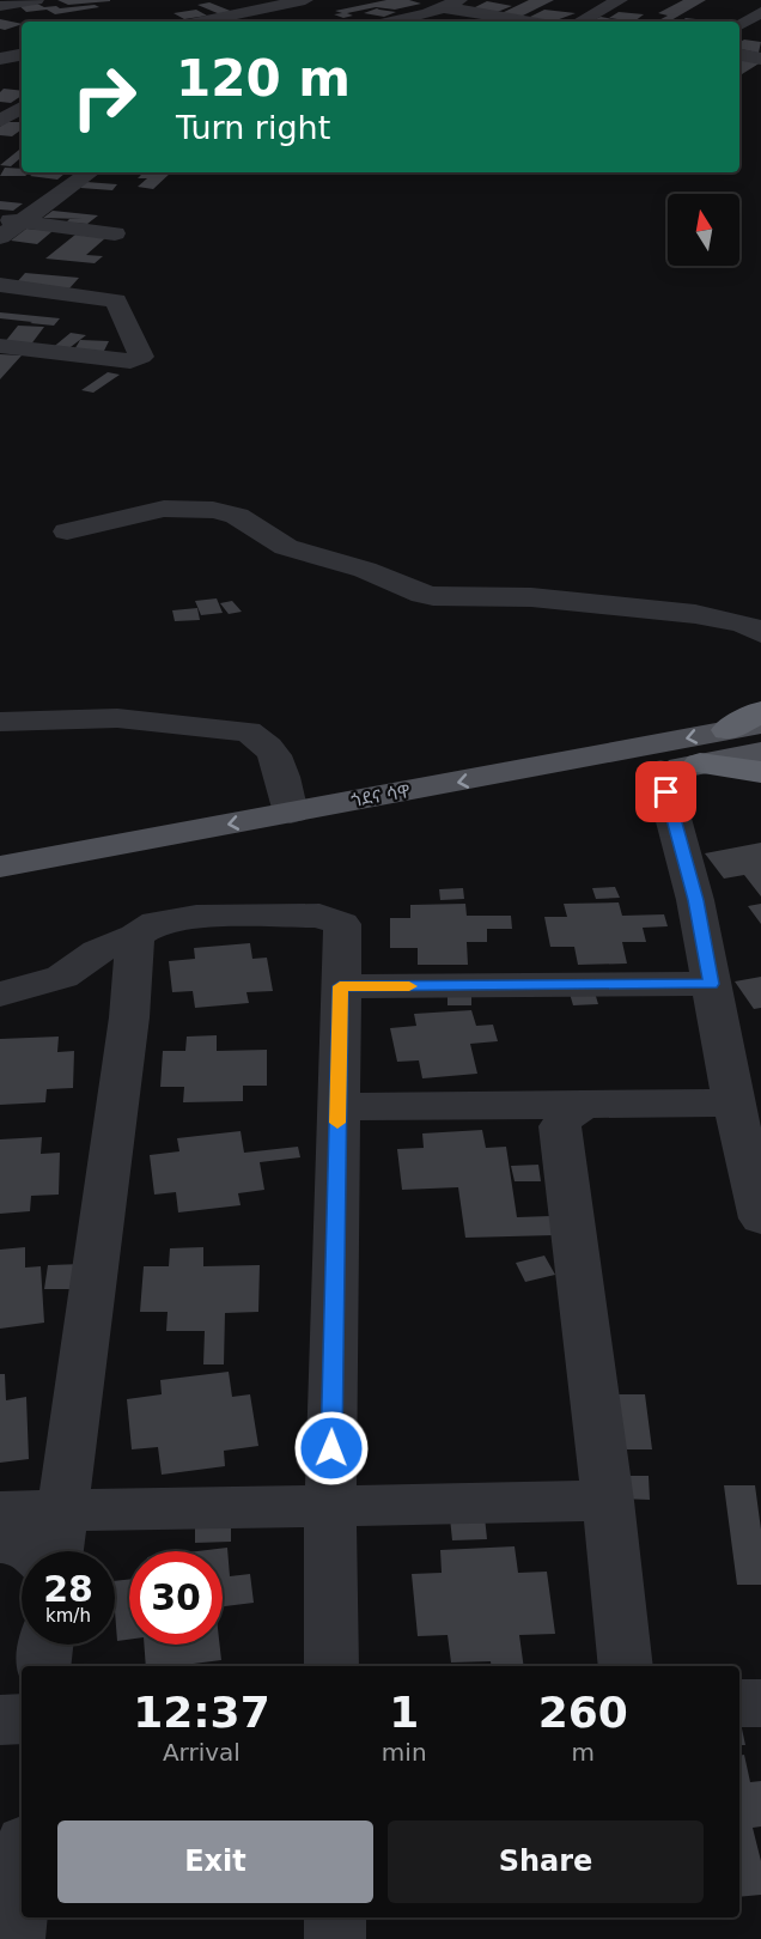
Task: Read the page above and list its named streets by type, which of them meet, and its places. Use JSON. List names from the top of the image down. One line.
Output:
{"streets":{"main road":["ጎደና ሳዋ"]},"north":"top","page":{"turn":["120 m","Turn right"],"speed":"28 km/h","limit":"30","eta":["12:37","Arrival","1","min","260","m"],"buttons":["Exit","Share"]}}
